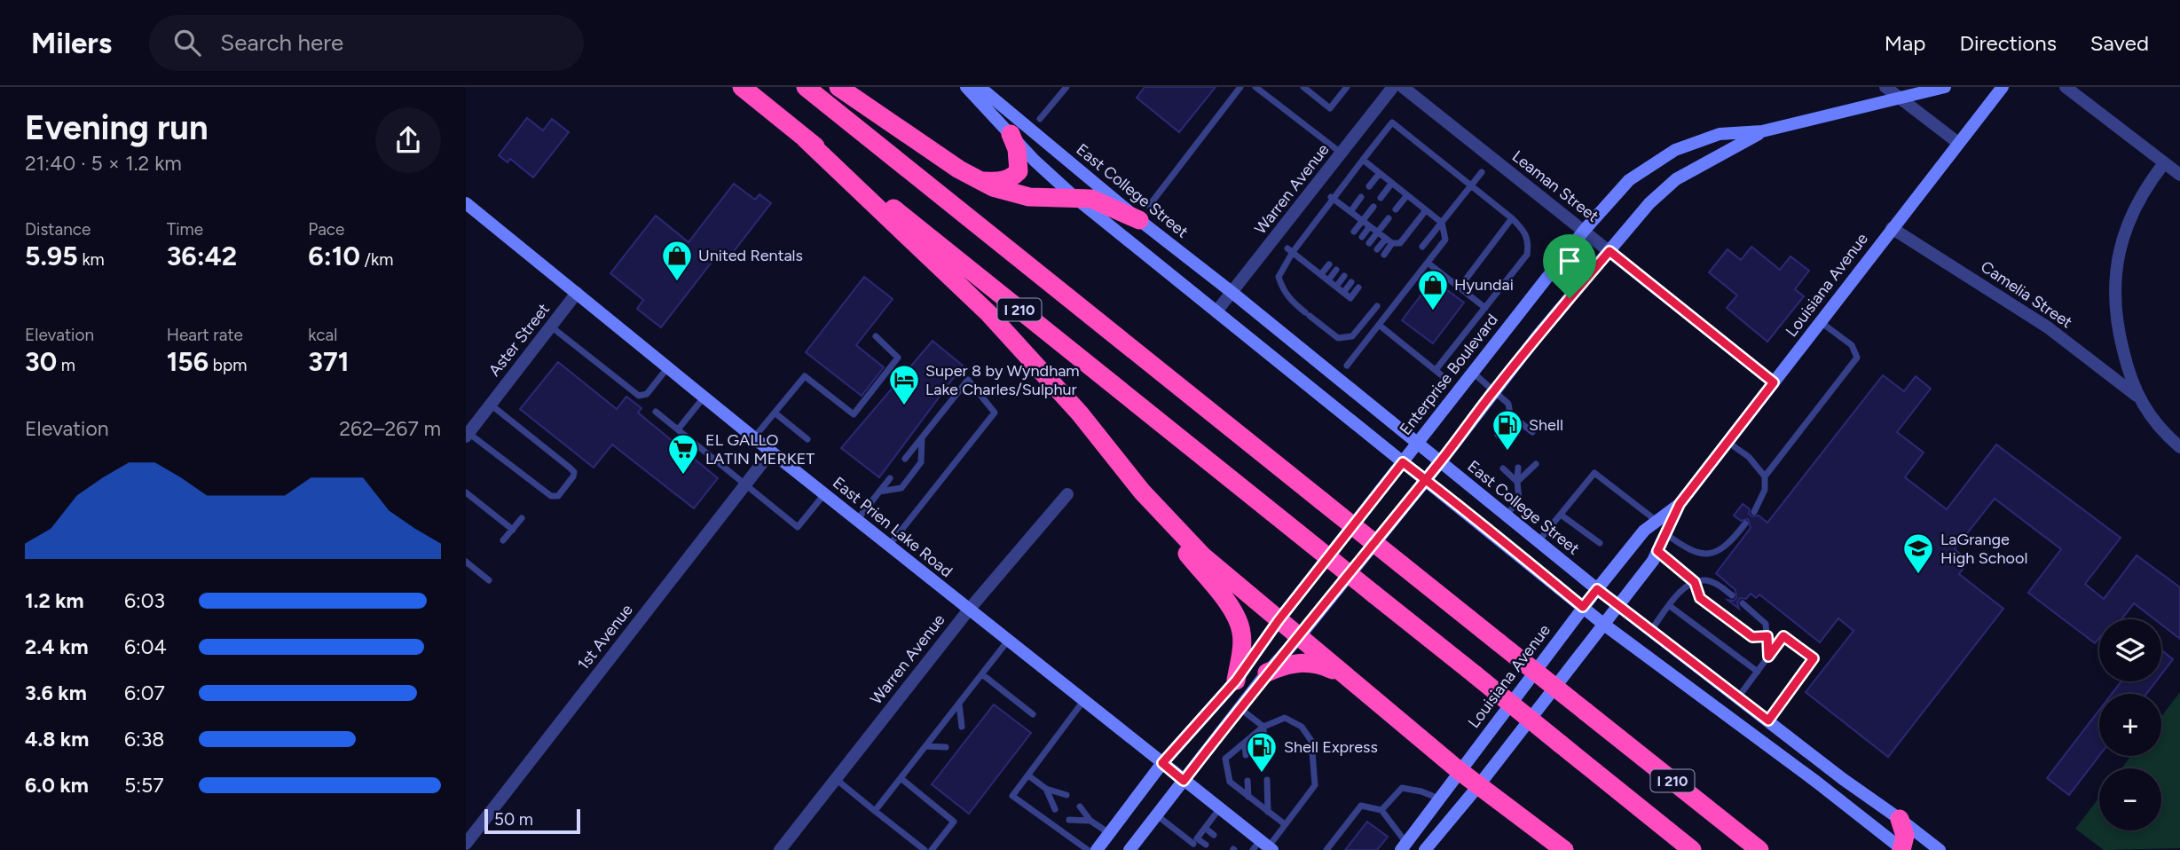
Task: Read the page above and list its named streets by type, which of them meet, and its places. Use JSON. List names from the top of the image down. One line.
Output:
{"streets":{"highway":["I 210"],"main road":["East College Street","Louisiana Avenue","Enterprise Boulevard","East Prien Lake Road"],"street":["Leaman Street","Warren Avenue","Camelia Street","Aster Street","1st Avenue"]},"crossings":[["Leaman Street","Louisiana Avenue"],["Leaman Street","Enterprise Boulevard"],["Warren Avenue","East College Street"],["Warren Avenue","East Prien Lake Road"],["East College Street","Louisiana Avenue"],["East College Street","Enterprise Boulevard"],["Louisiana Avenue","Camelia Street"],["Aster Street","East Prien Lake Road"],["Enterprise Boulevard","East Prien Lake Road"],["East Prien Lake Road","1st Avenue"]],"places":{"shop":["United Rentals","Hyundai"],"hotel":["Super 8 by Wyndham Lake Charles/Sulphur"],"fuel station":["Shell","Shell Express"],"supermarket":["EL GALLO LATIN MERKET"],"school or university":["LaGrange High School"]},"scale_bar":"50 m","page":{"header":"Milers","search":"Search here","nav":["Map","Directions","Saved"],"heading":["Evening run","21:40 · 5 × 1.2 km"],"stats":[["Distance","5.95 km"],["Time","36:42"],["Pace","6:10 /km"],["Elevation","30 m"],["Heart rate","156 bpm"],["kcal","371"]],"chart":["Elevation","262–267 m"],"list":[{"name":"1.2 km","note":"6:03"},{"name":"2.4 km","note":"6:04"},{"name":"3.6 km","note":"6:07"},{"name":"4.8 km","note":"6:38"},{"name":"6.0 km","note":"5:57"}],"map_buttons":["+","−"],"scale":"50 m"}}
